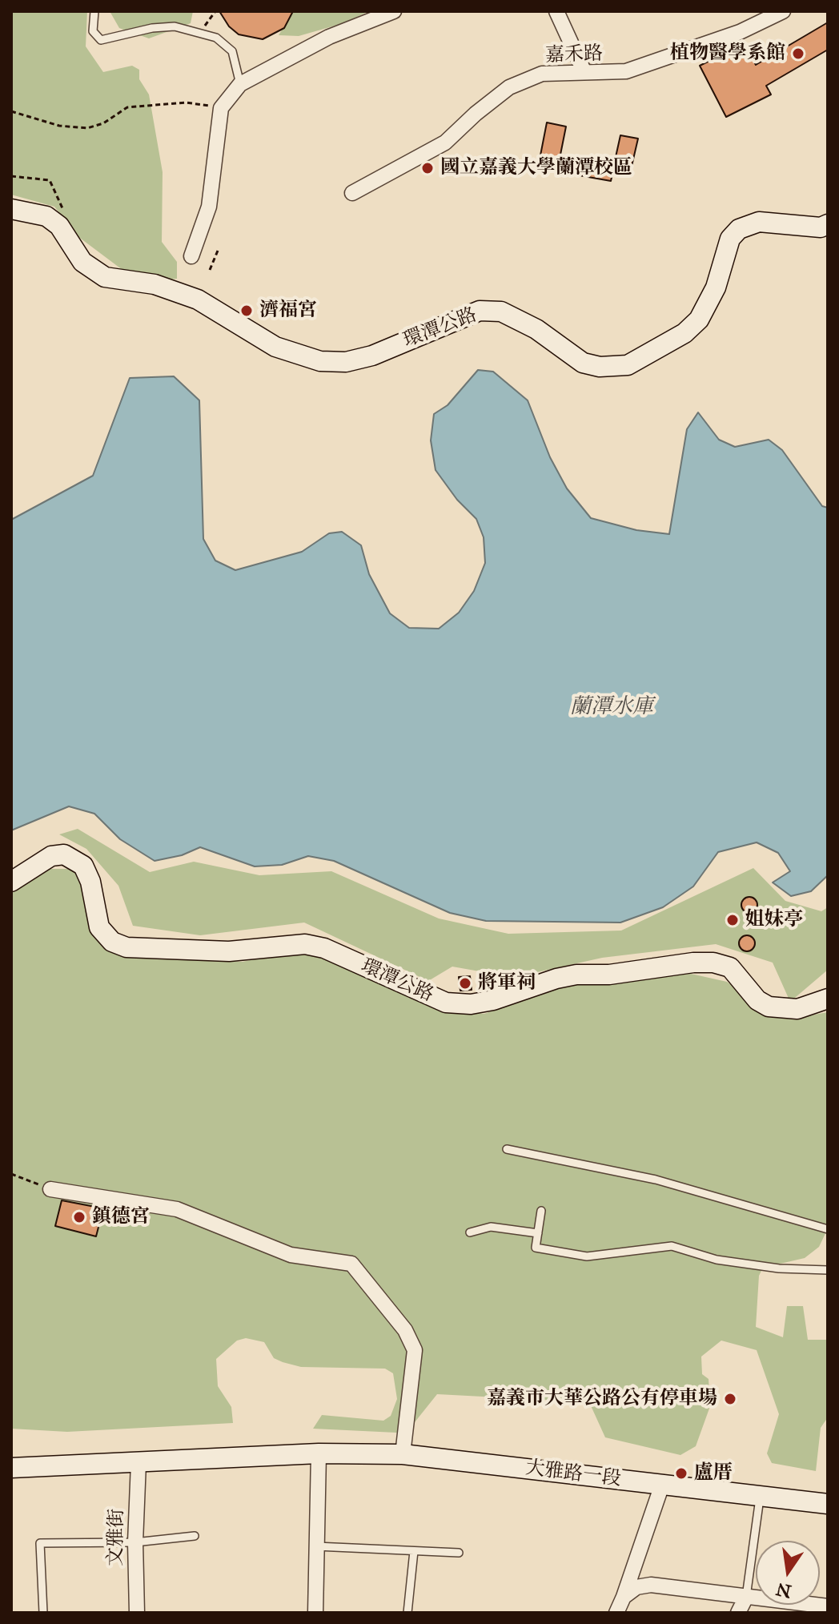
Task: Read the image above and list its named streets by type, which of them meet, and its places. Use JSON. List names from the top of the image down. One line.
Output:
{"streets":{"street":["嘉禾路","環潭公路","大雅路一段","文雅街"]},"crossings":[["大雅路一段","文雅街"]],"water":["蘭潭水庫"],"places":["植物醫學系館","國立嘉義大學蘭潭校區","濟福宮","姐妹亭","將軍祠","鎮德宮","嘉義市大華公路公有停車場","盧厝"],"north":"bottom"}
